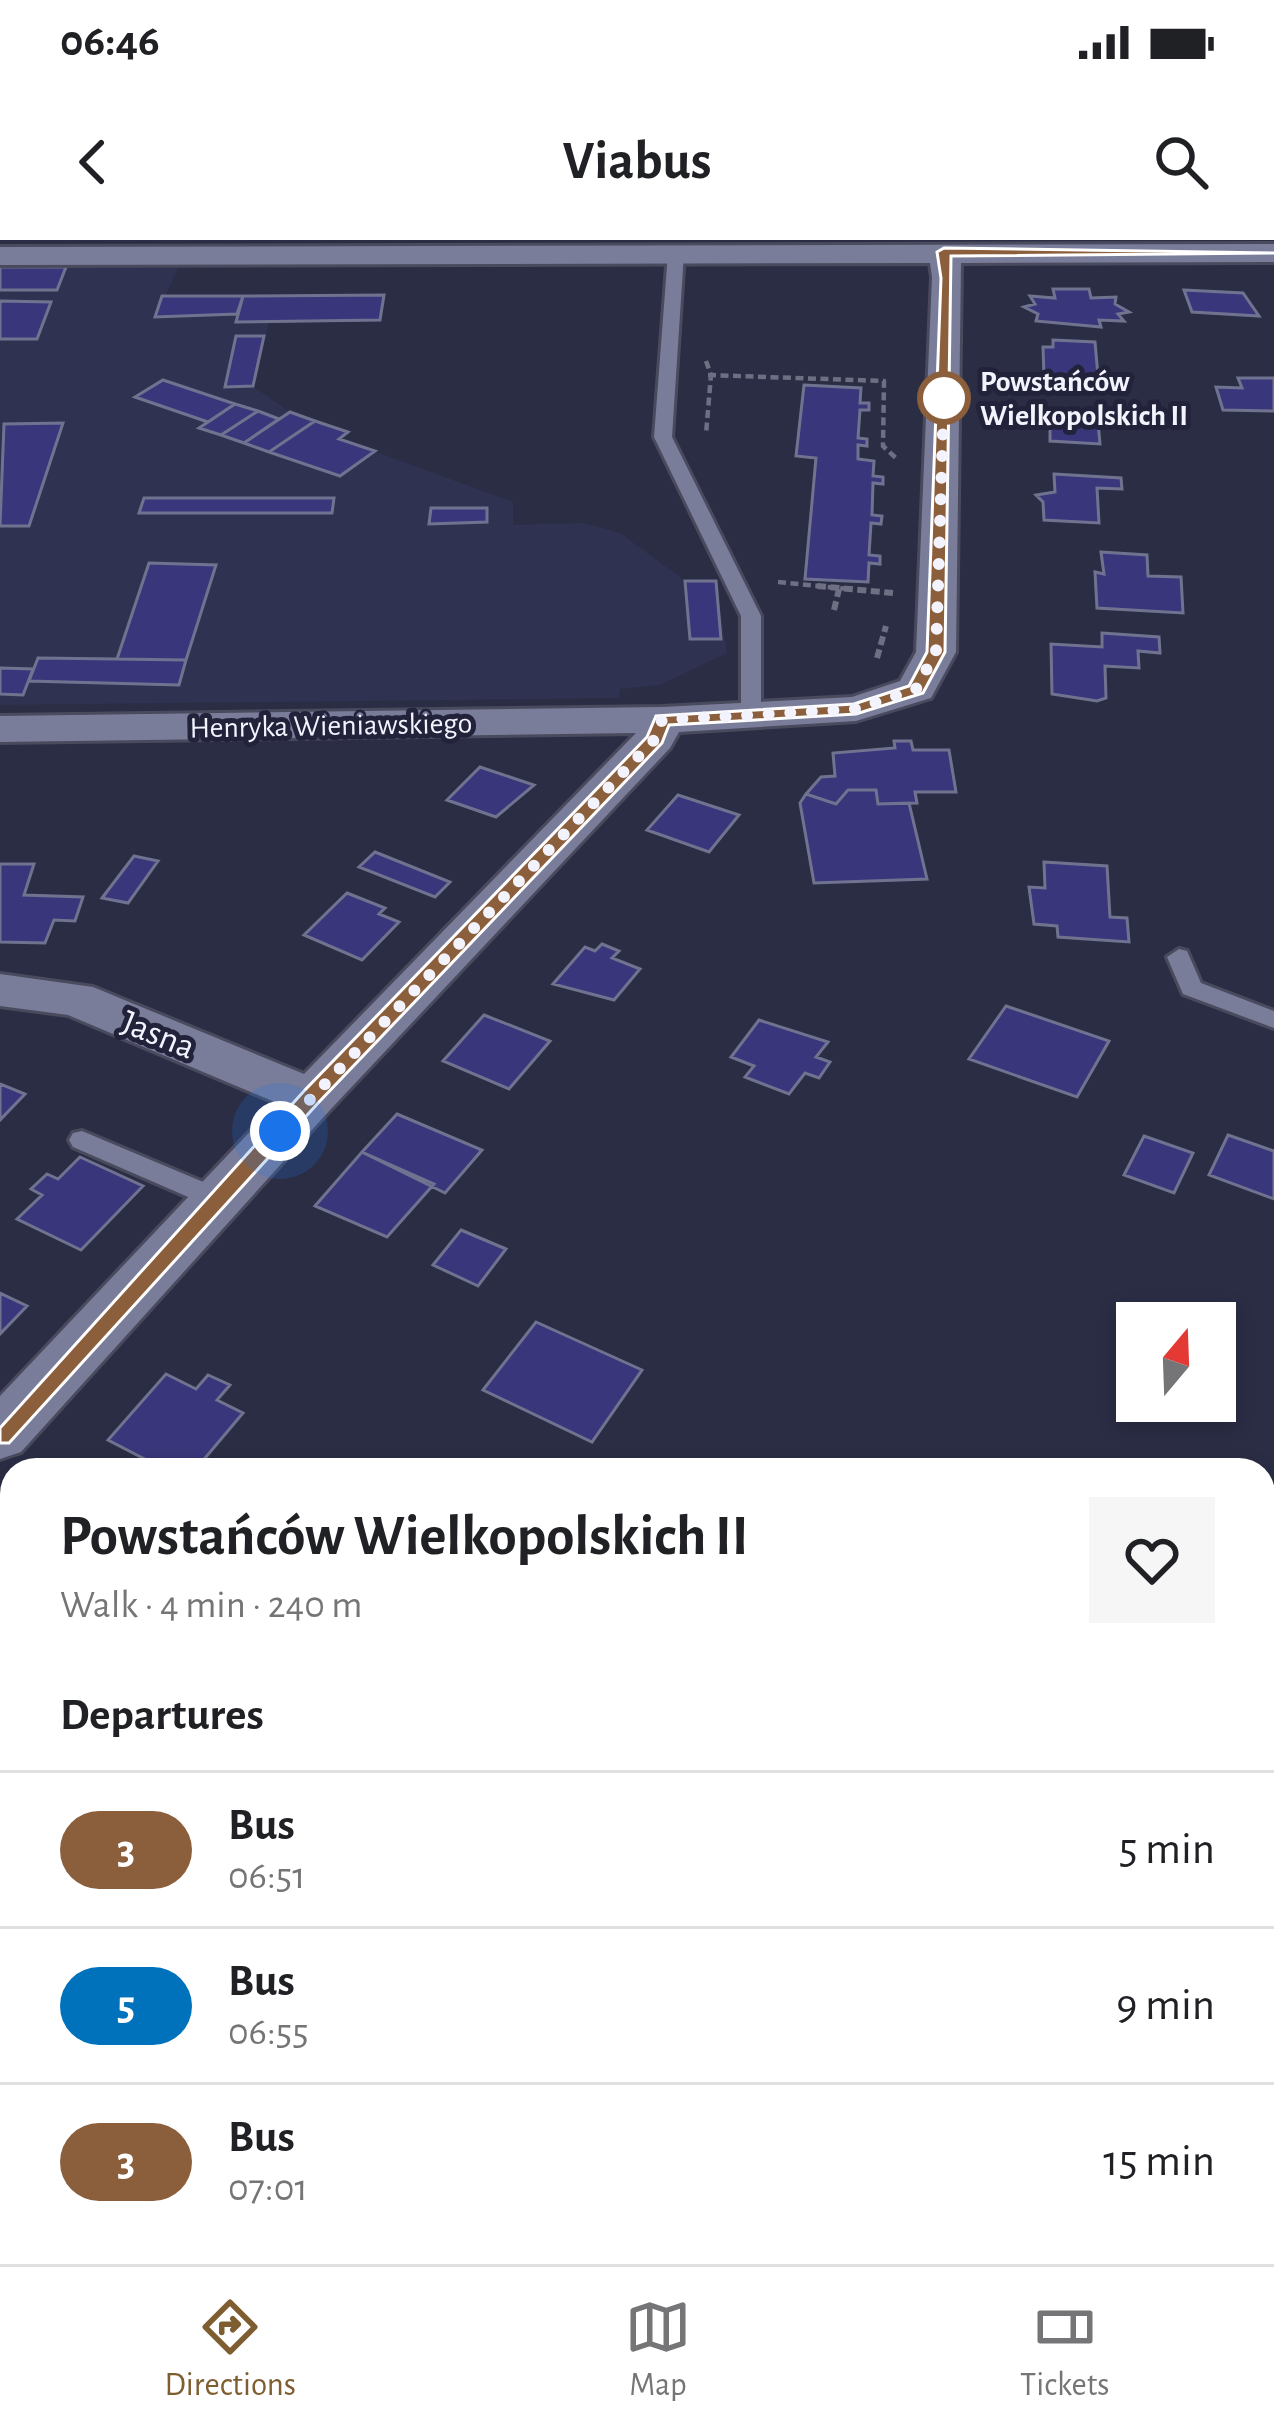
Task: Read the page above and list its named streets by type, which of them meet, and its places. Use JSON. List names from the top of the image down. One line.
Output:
{"streets":{"street":["Henryka Wieniawskiego","Jasna"]},"places":["Powstańców Wielkopolskich II"],"lines":["bus line 3"],"north":"top","page":{"status":"06:46","header":"Viabus","heading":[["Powstańców Wielkopolskich II","Walk · 4 min · 240 m"],"Departures"],"list":[{"mark":"3","name":"Bus","note":"06:51","value":"5 min"},{"mark":"5","name":"Bus","note":"06:55","value":"9 min"},{"mark":"3","name":"Bus","note":"07:01","value":"15 min"}],"tabs":["Directions","Map","Tickets"]}}
